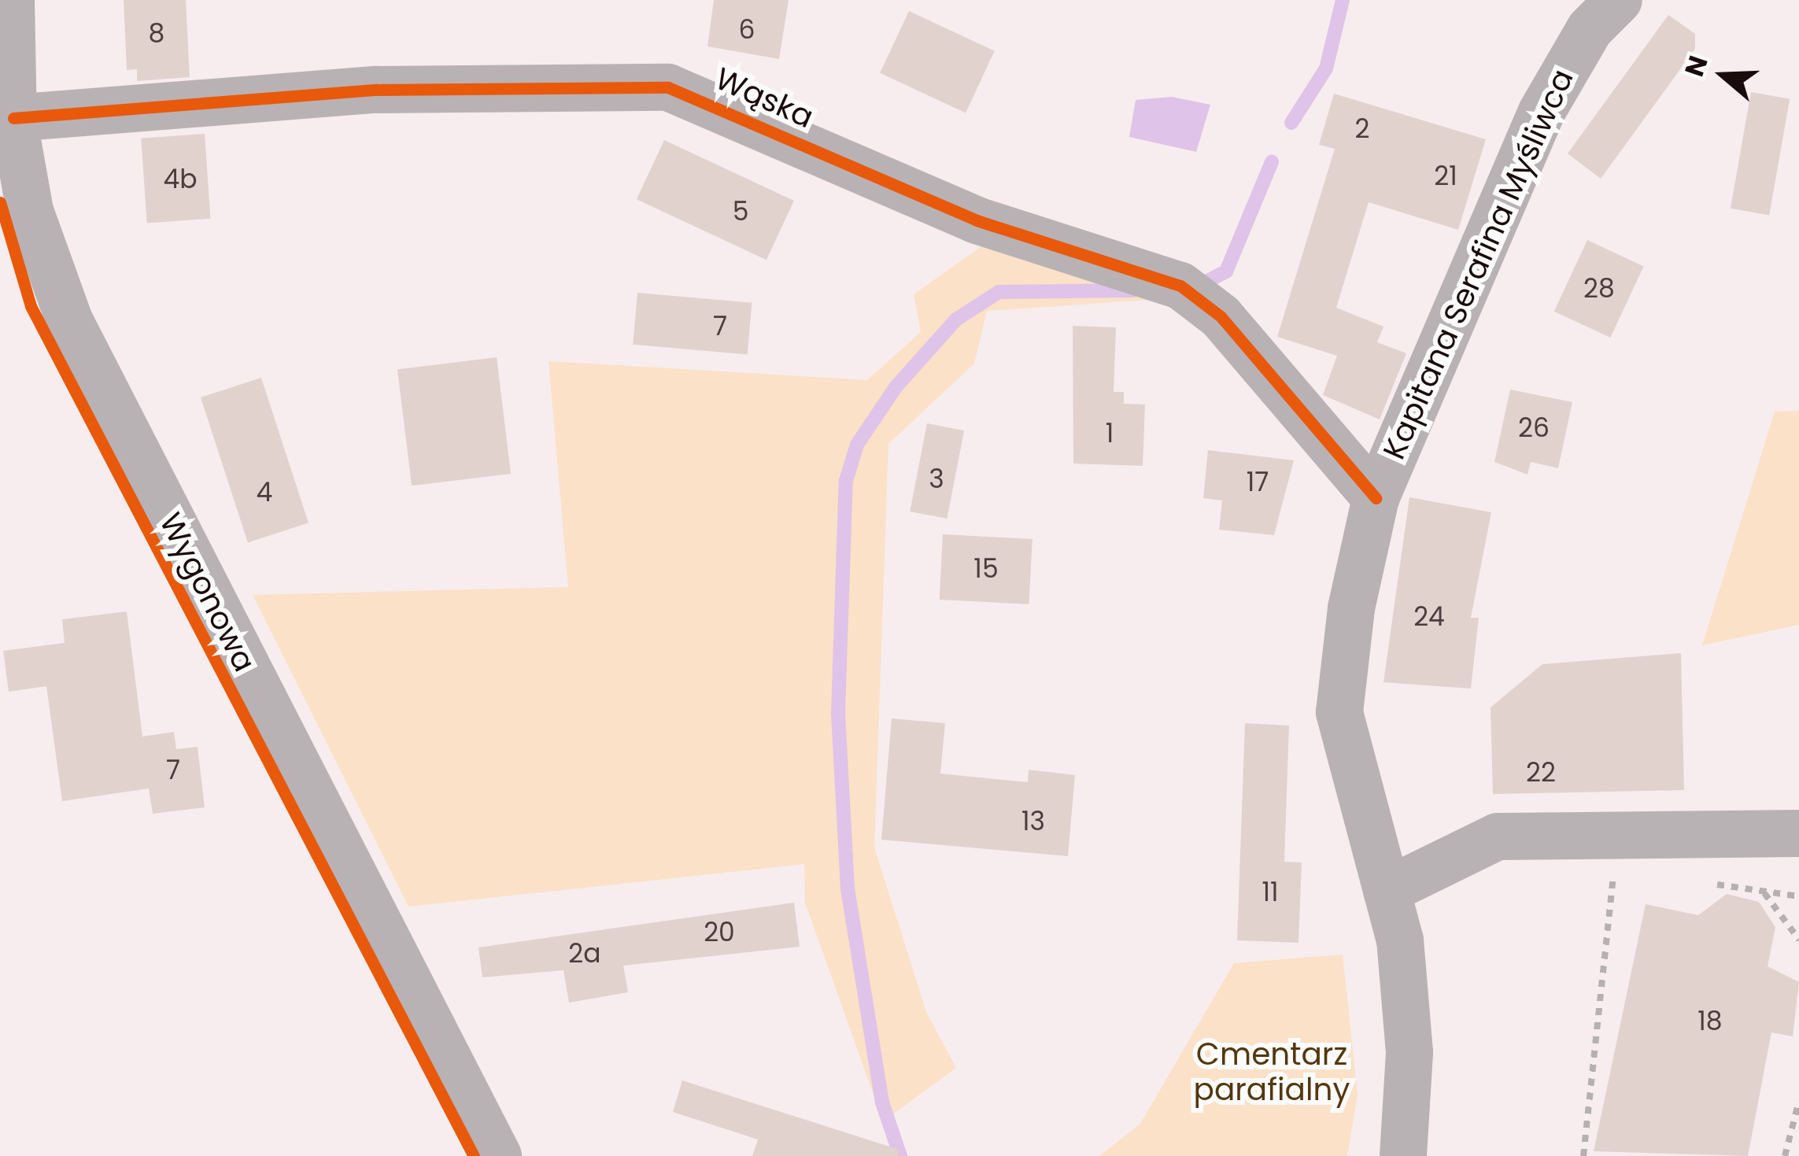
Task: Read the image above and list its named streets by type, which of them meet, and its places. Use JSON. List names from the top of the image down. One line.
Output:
{"streets":{"street":["Wąska","Kapitana Serafina Myśliwca","Wygonowa"]},"crossings":[["Wąska","Kapitana Serafina Myśliwca"],["Wąska","Wygonowa"]],"parks":["Cmentarz parafialny"],"house_numbers":["6","8","2","21","4b","5","28","7","26","1","3","17","4","15","24","7","22","13","11","20","2a","18"],"north":"left"}
